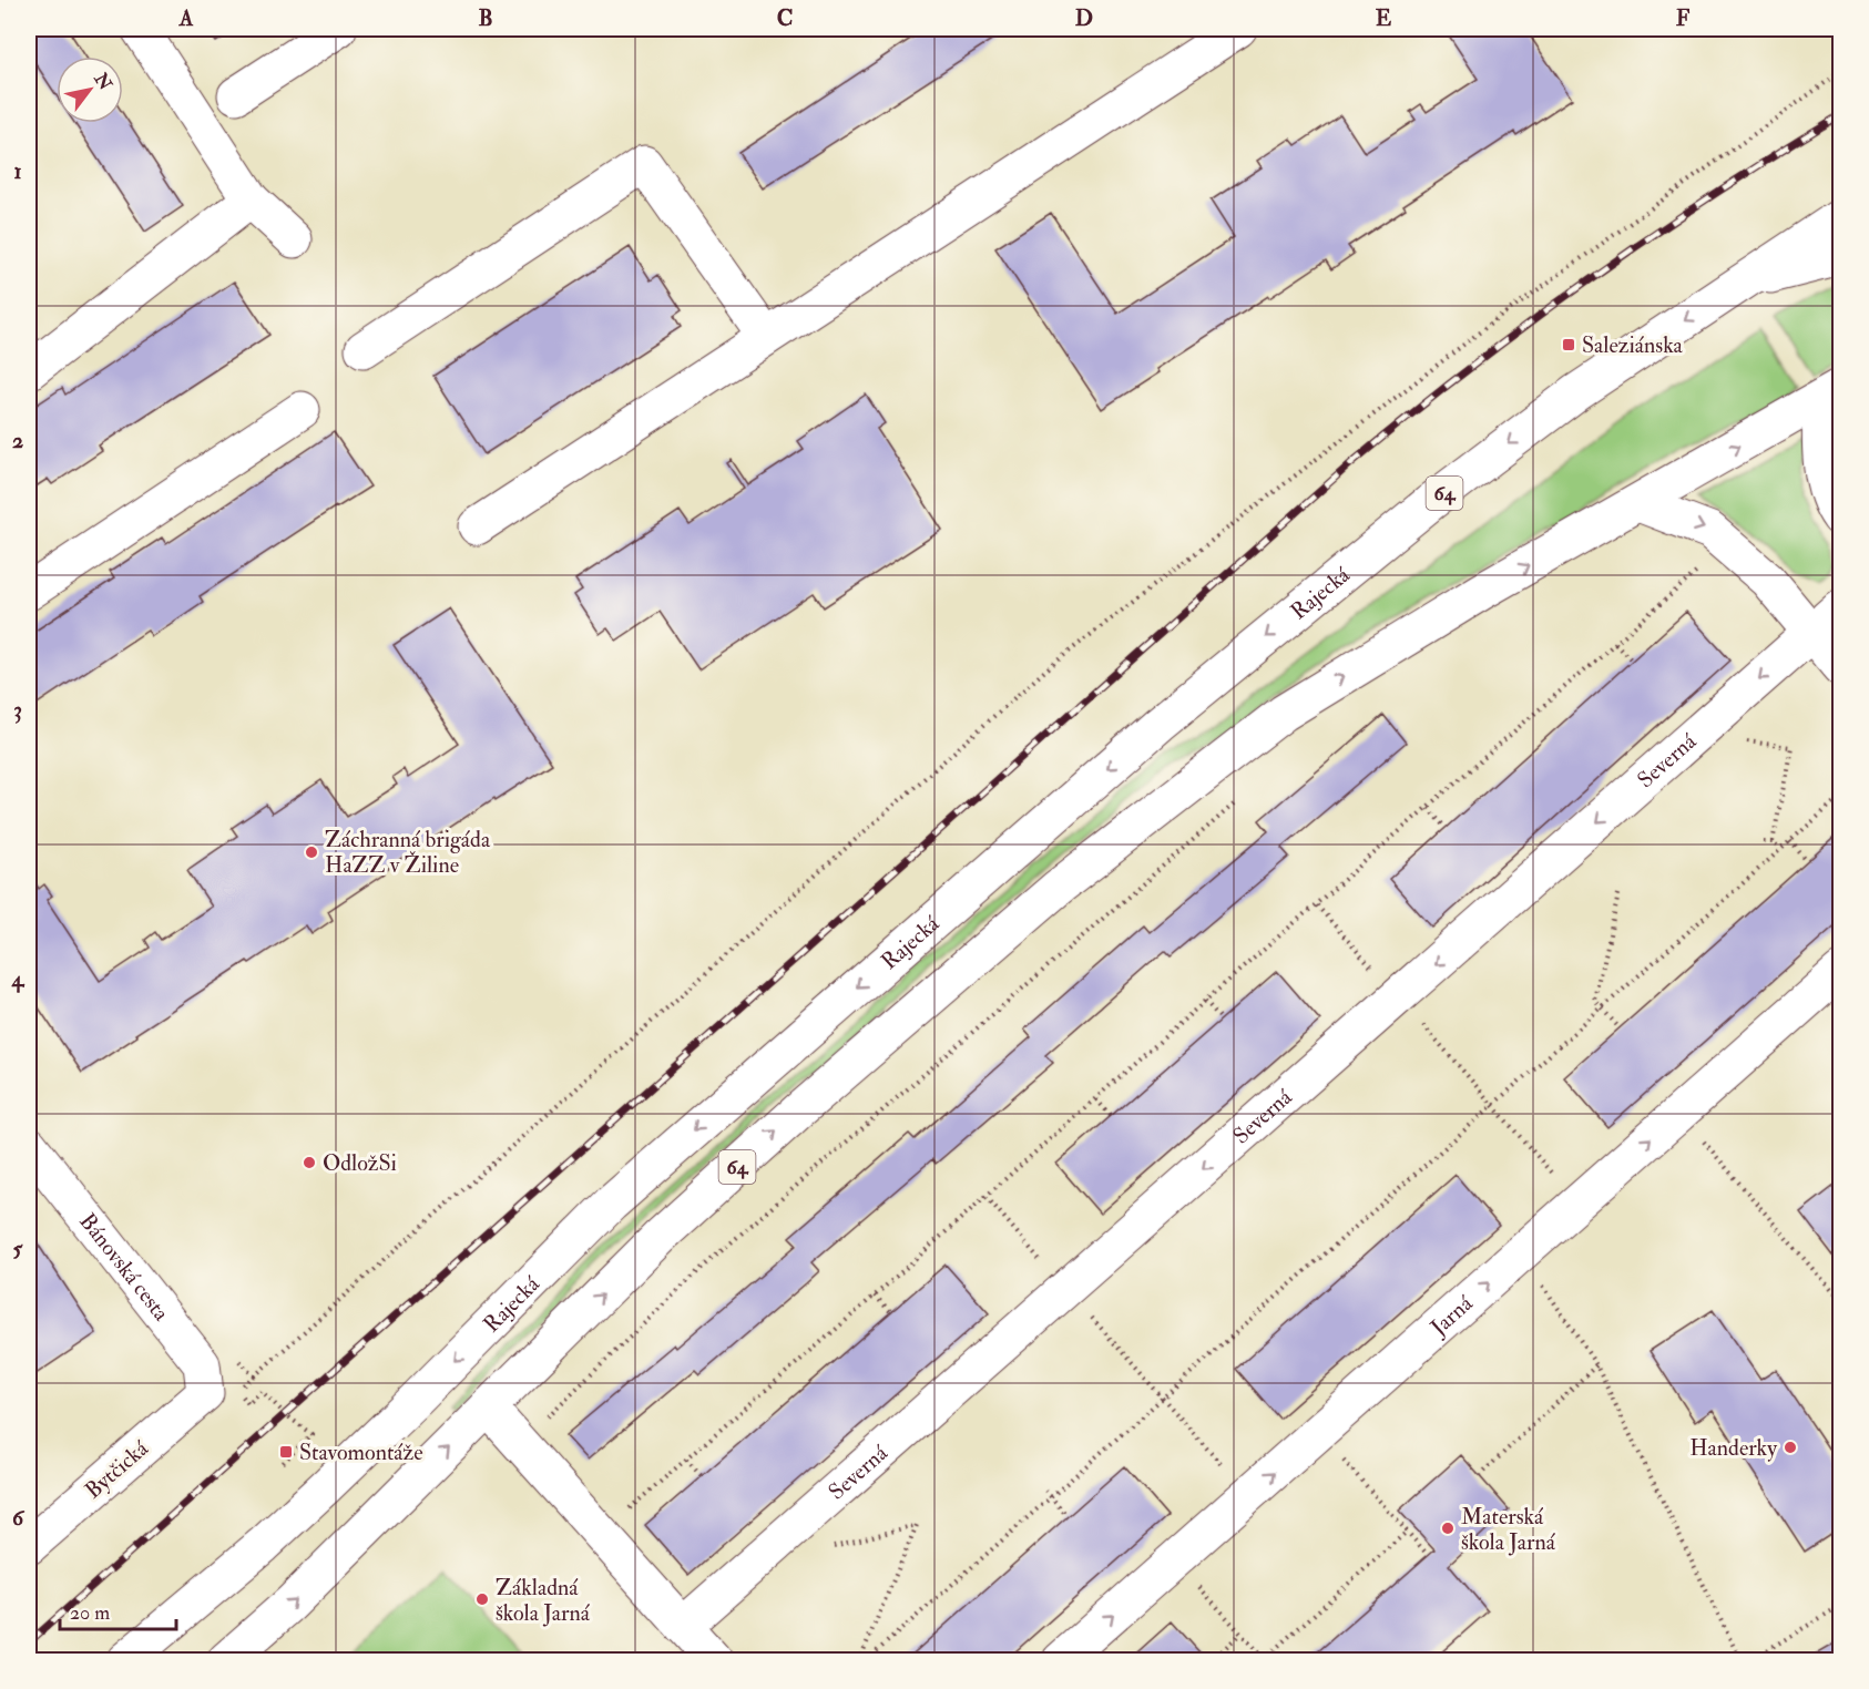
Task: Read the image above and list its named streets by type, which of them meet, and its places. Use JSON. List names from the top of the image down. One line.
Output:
{"streets":{"main road":["64","Rajecká","Severná","Bánovská cesta","Jarná","Bytčická"]},"crossings":[["Bánovská cesta","Bytčická"]],"one_way":["Jarná"],"places":{"transit":["Saleziánska","Stavomontáže"],"other":["Záchranná brigáda HaZZ v Žiline","OdložSi","Handerky","Materská škola Jarná","Základná škola Jarná"]},"scale_bar":"20 m","north":"top right","grid":{"columns":["A","B","C","D","E","F"],"rows":["1","2","3","4","5","6"]}}
